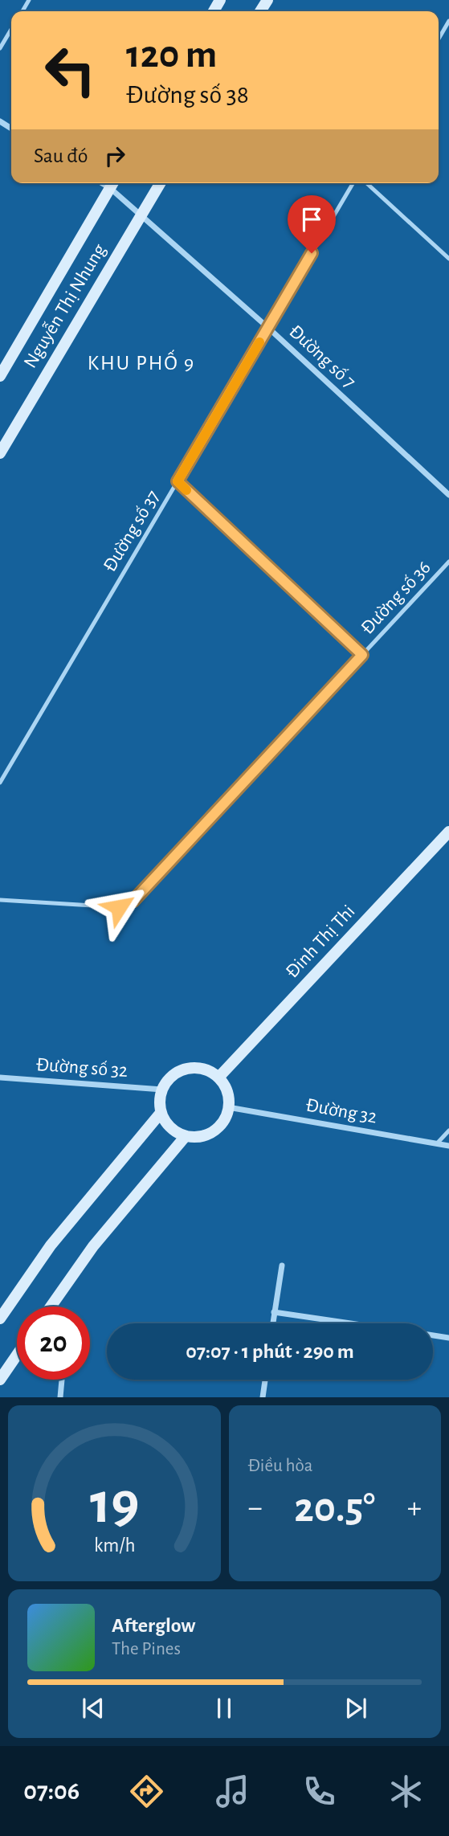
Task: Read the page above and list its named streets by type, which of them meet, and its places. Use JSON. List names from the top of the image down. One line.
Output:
{"streets":{"street":["Nguyễn Thị Nhung","Đường số 7","Đinh Thị Thi","Đường số 32","Đường 32"],"lane":["Đường số 37","Đường số 36"]},"crossings":[["Nguyễn Thị Nhung","Đường số 7"],["Đường số 7","Đường số 37"],["Đinh Thị Thi","Đường số 32"],["Đinh Thị Thi","Đường 32"],["Đường số 32","Đường 32"]],"districts":["KHU PHỐ 9"],"page":{"turn":["120 m","Đường số 38"],"then":"Sau đó","limit":"20","trip":"07:07 · 1 phút · 290 m","tile":"Điều hòa","heat":["−","20.5°","+"],"song":["Afterglow","The Pines"],"tabs":"07:06","gauge":["19","km/h"]}}
